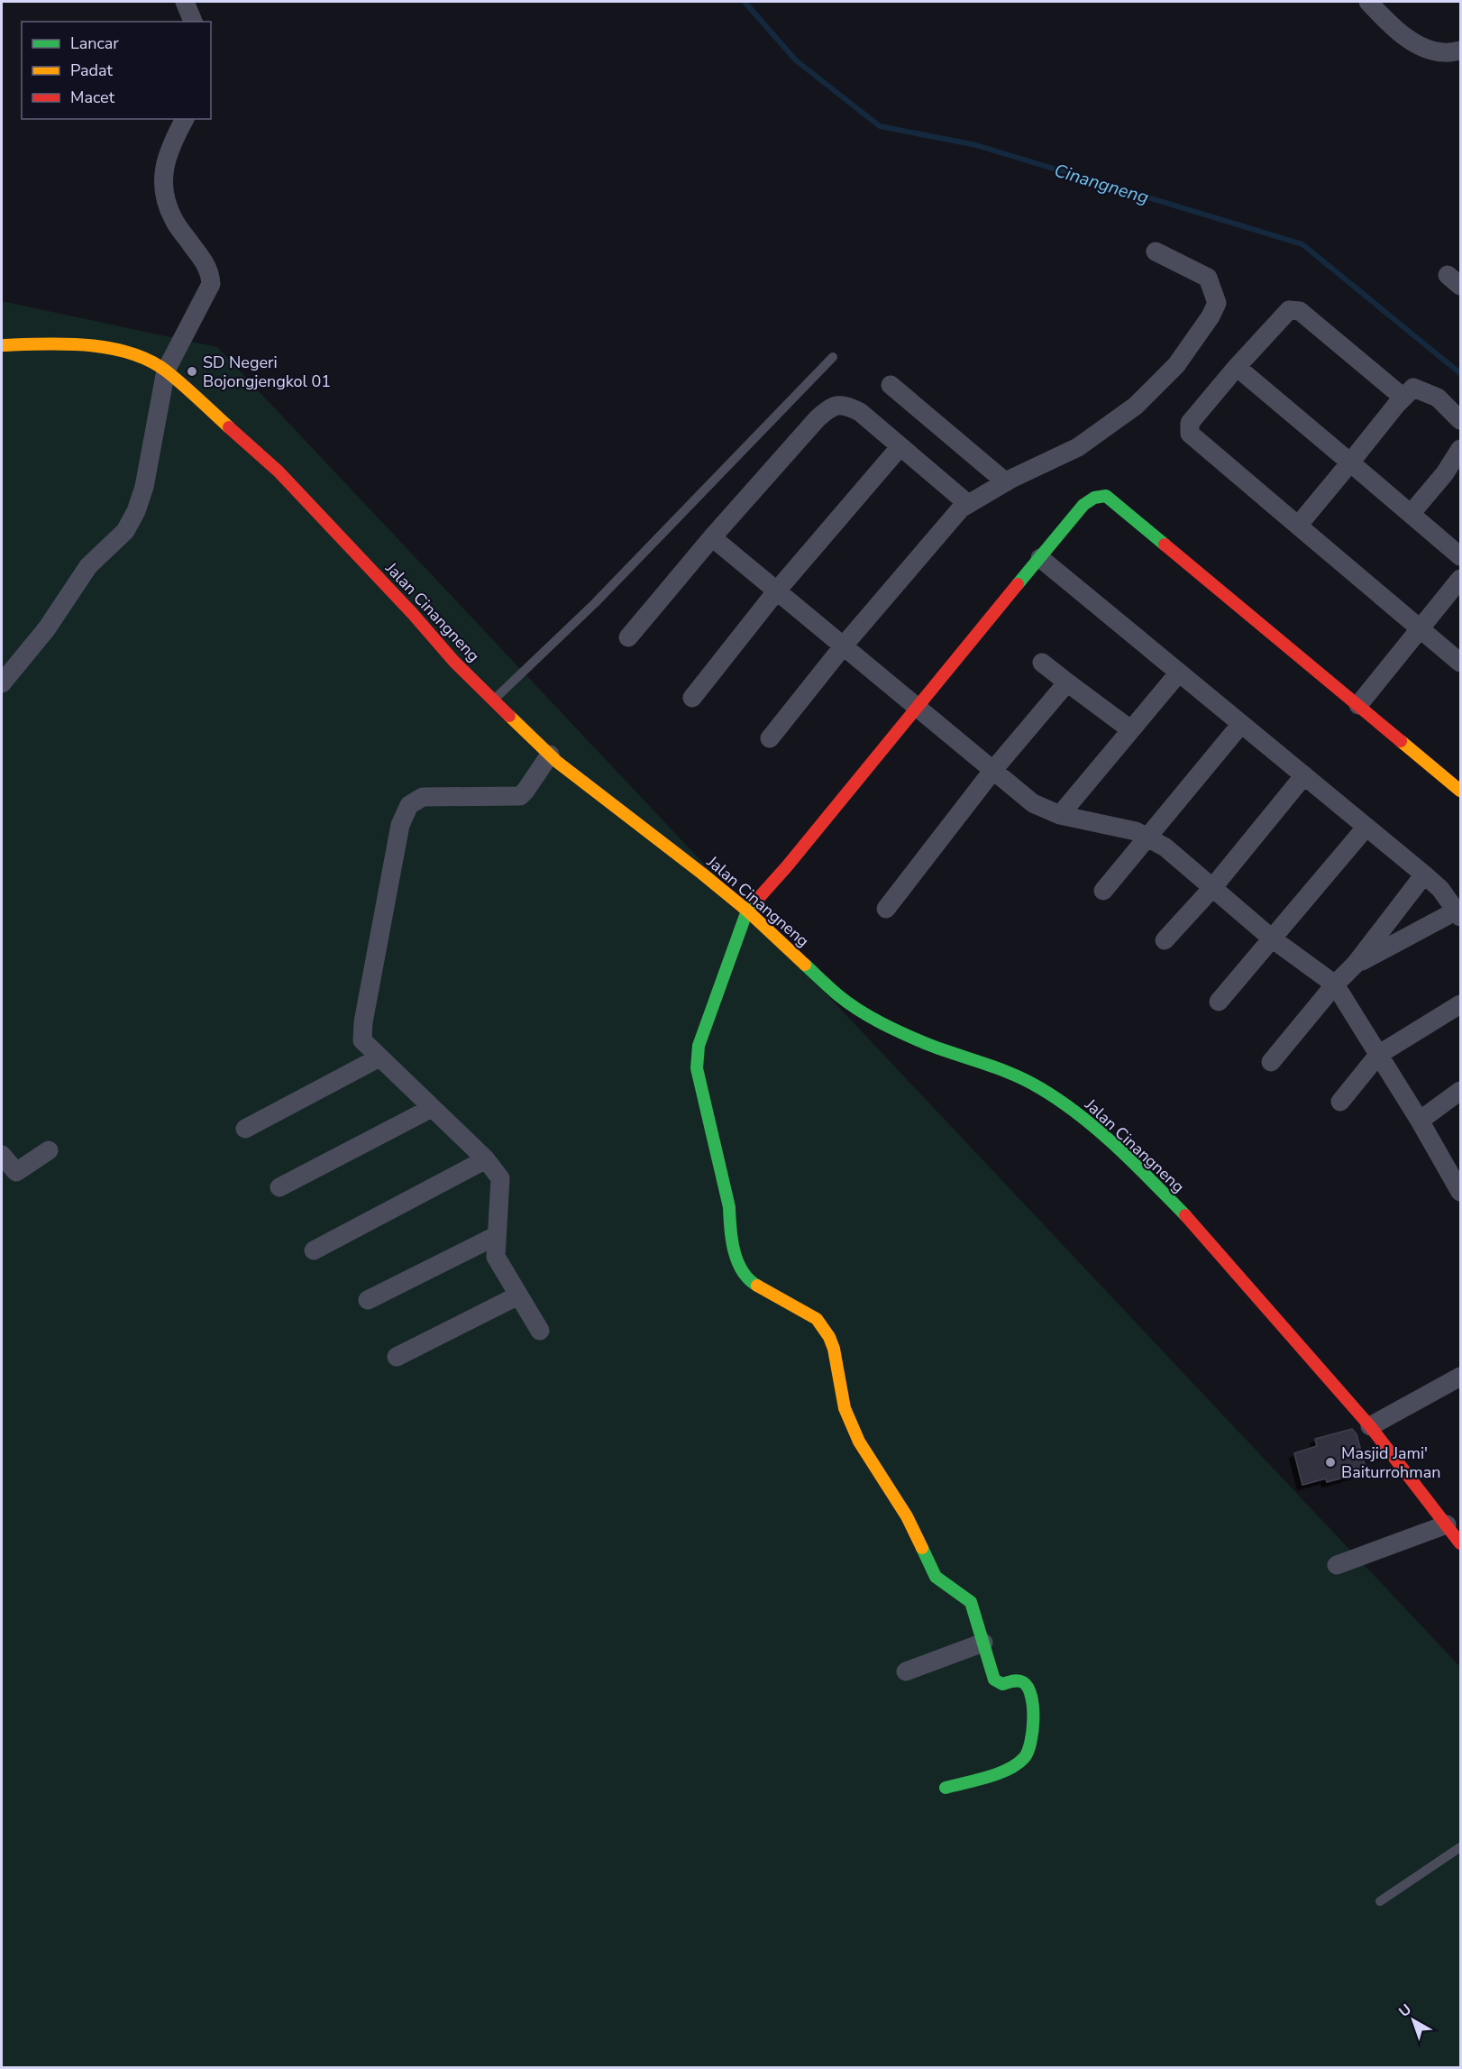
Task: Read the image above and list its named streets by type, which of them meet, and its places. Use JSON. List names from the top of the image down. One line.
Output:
{"streets":{"street":["Jalan Cinangneng"]},"water":["Cinangneng"],"places":["SD Negeri Bojongjengkol 01","Masjid Jami' Baiturrohman"],"legend":["Lancar","Padat","Macet"],"north":"top left"}
